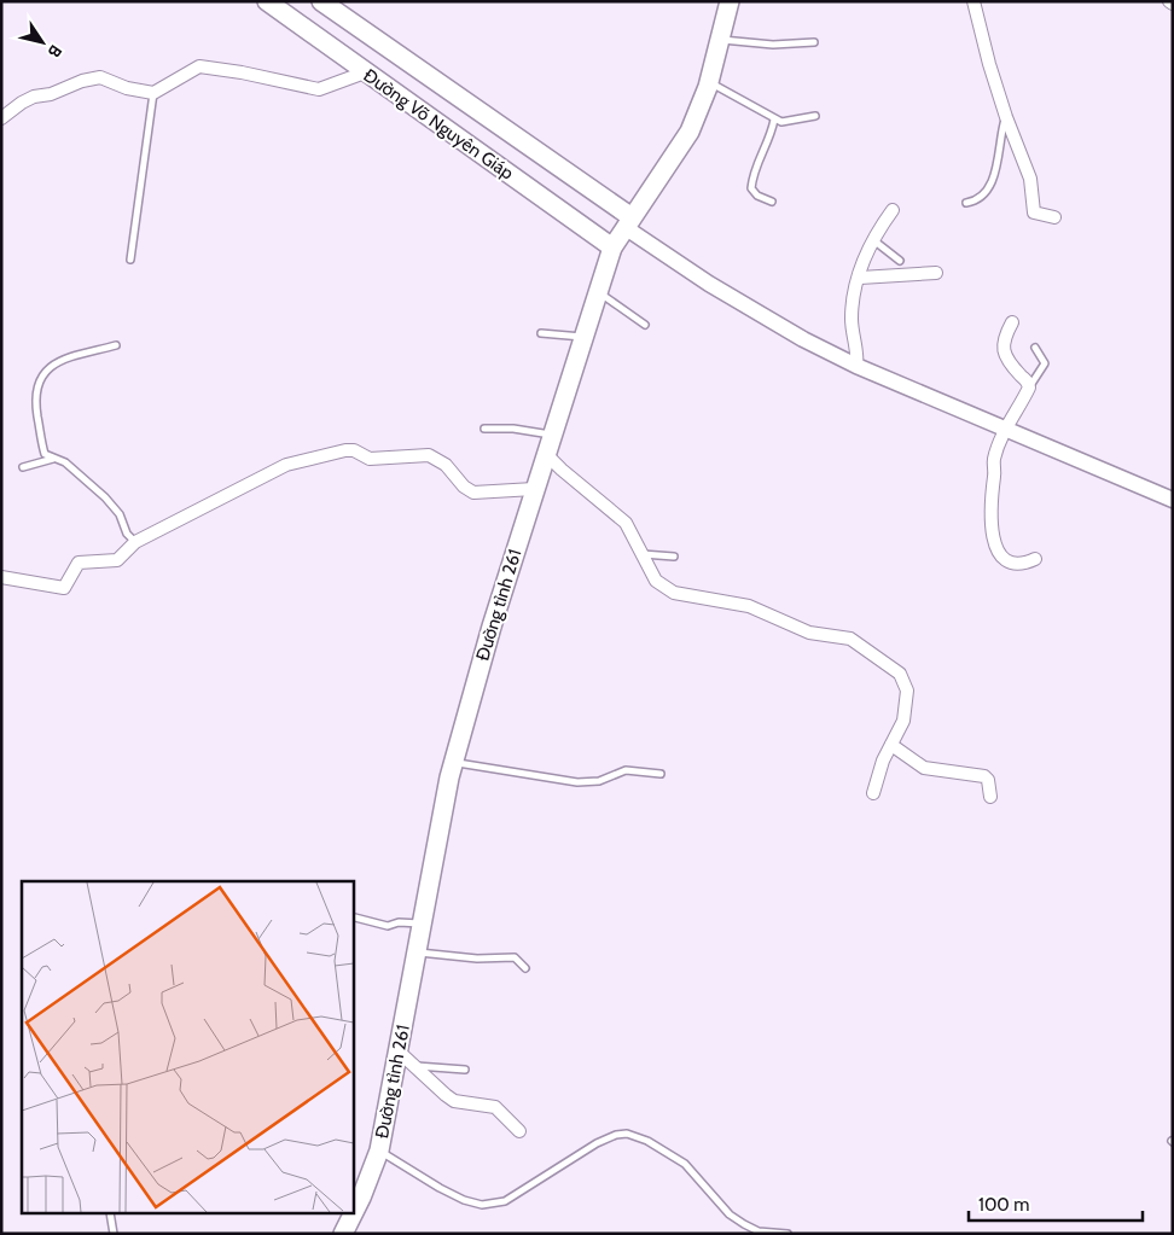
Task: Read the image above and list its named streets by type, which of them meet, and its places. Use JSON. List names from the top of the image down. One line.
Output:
{"streets":{"main road":["Đường Võ Nguyên Giáp","Đường tỉnh 261"]},"crossings":[["Đường Võ Nguyên Giáp","Đường tỉnh 261"]],"scale_bar":"100 m","north":"bottom right"}
